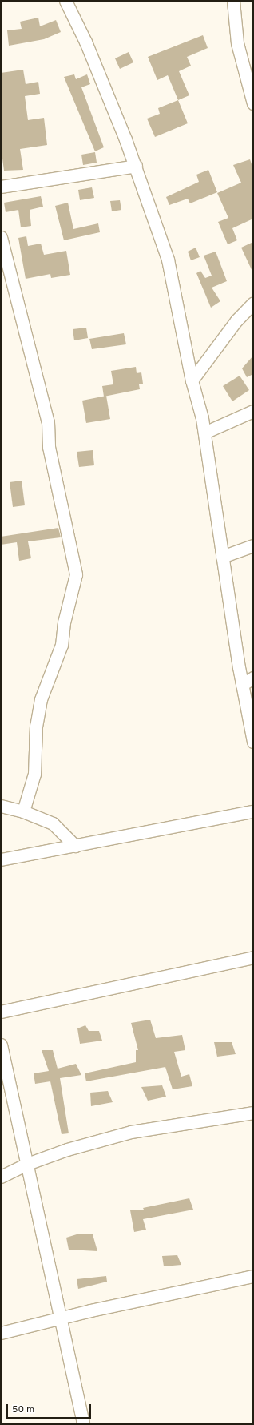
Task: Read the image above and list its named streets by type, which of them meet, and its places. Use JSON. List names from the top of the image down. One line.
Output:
{"scale_bar":"50 m"}
